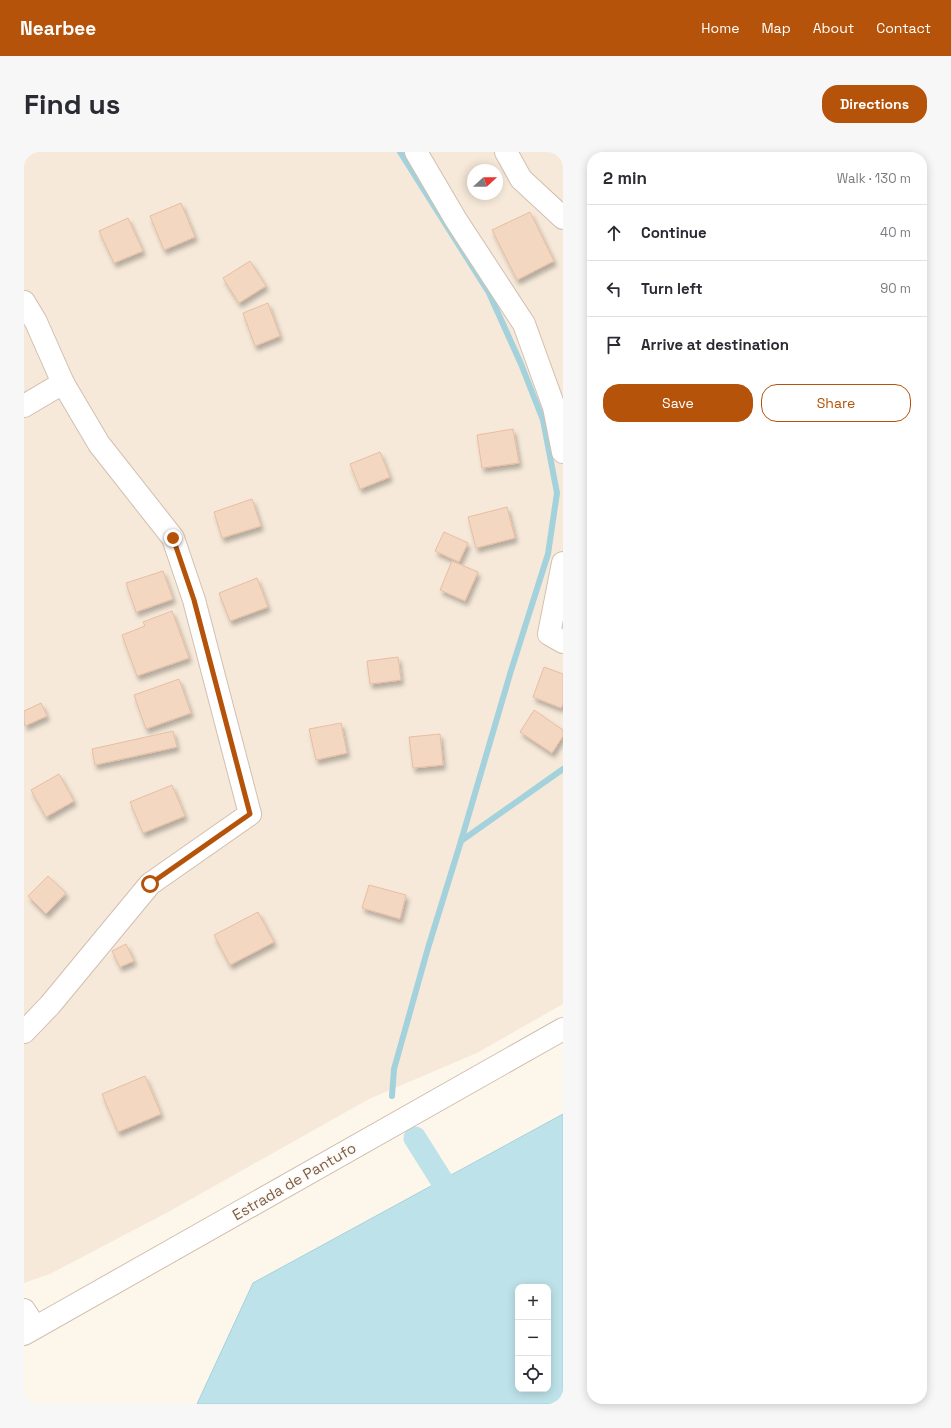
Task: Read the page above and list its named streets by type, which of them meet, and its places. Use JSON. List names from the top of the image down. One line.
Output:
{"streets":{"street":["Estrada de Pantufo"]},"north":"right","page":{"header":"Nearbee","nav":["Home","Map","About","Contact"],"buttons":["Directions",["Save","Share"]],"title":"Find us","heading":["2 min","Walk · 130 m"],"list":[["Continue","40 m"],["Turn left","90 m"],"Arrive at destination"],"map_buttons":["+","−"]}}
